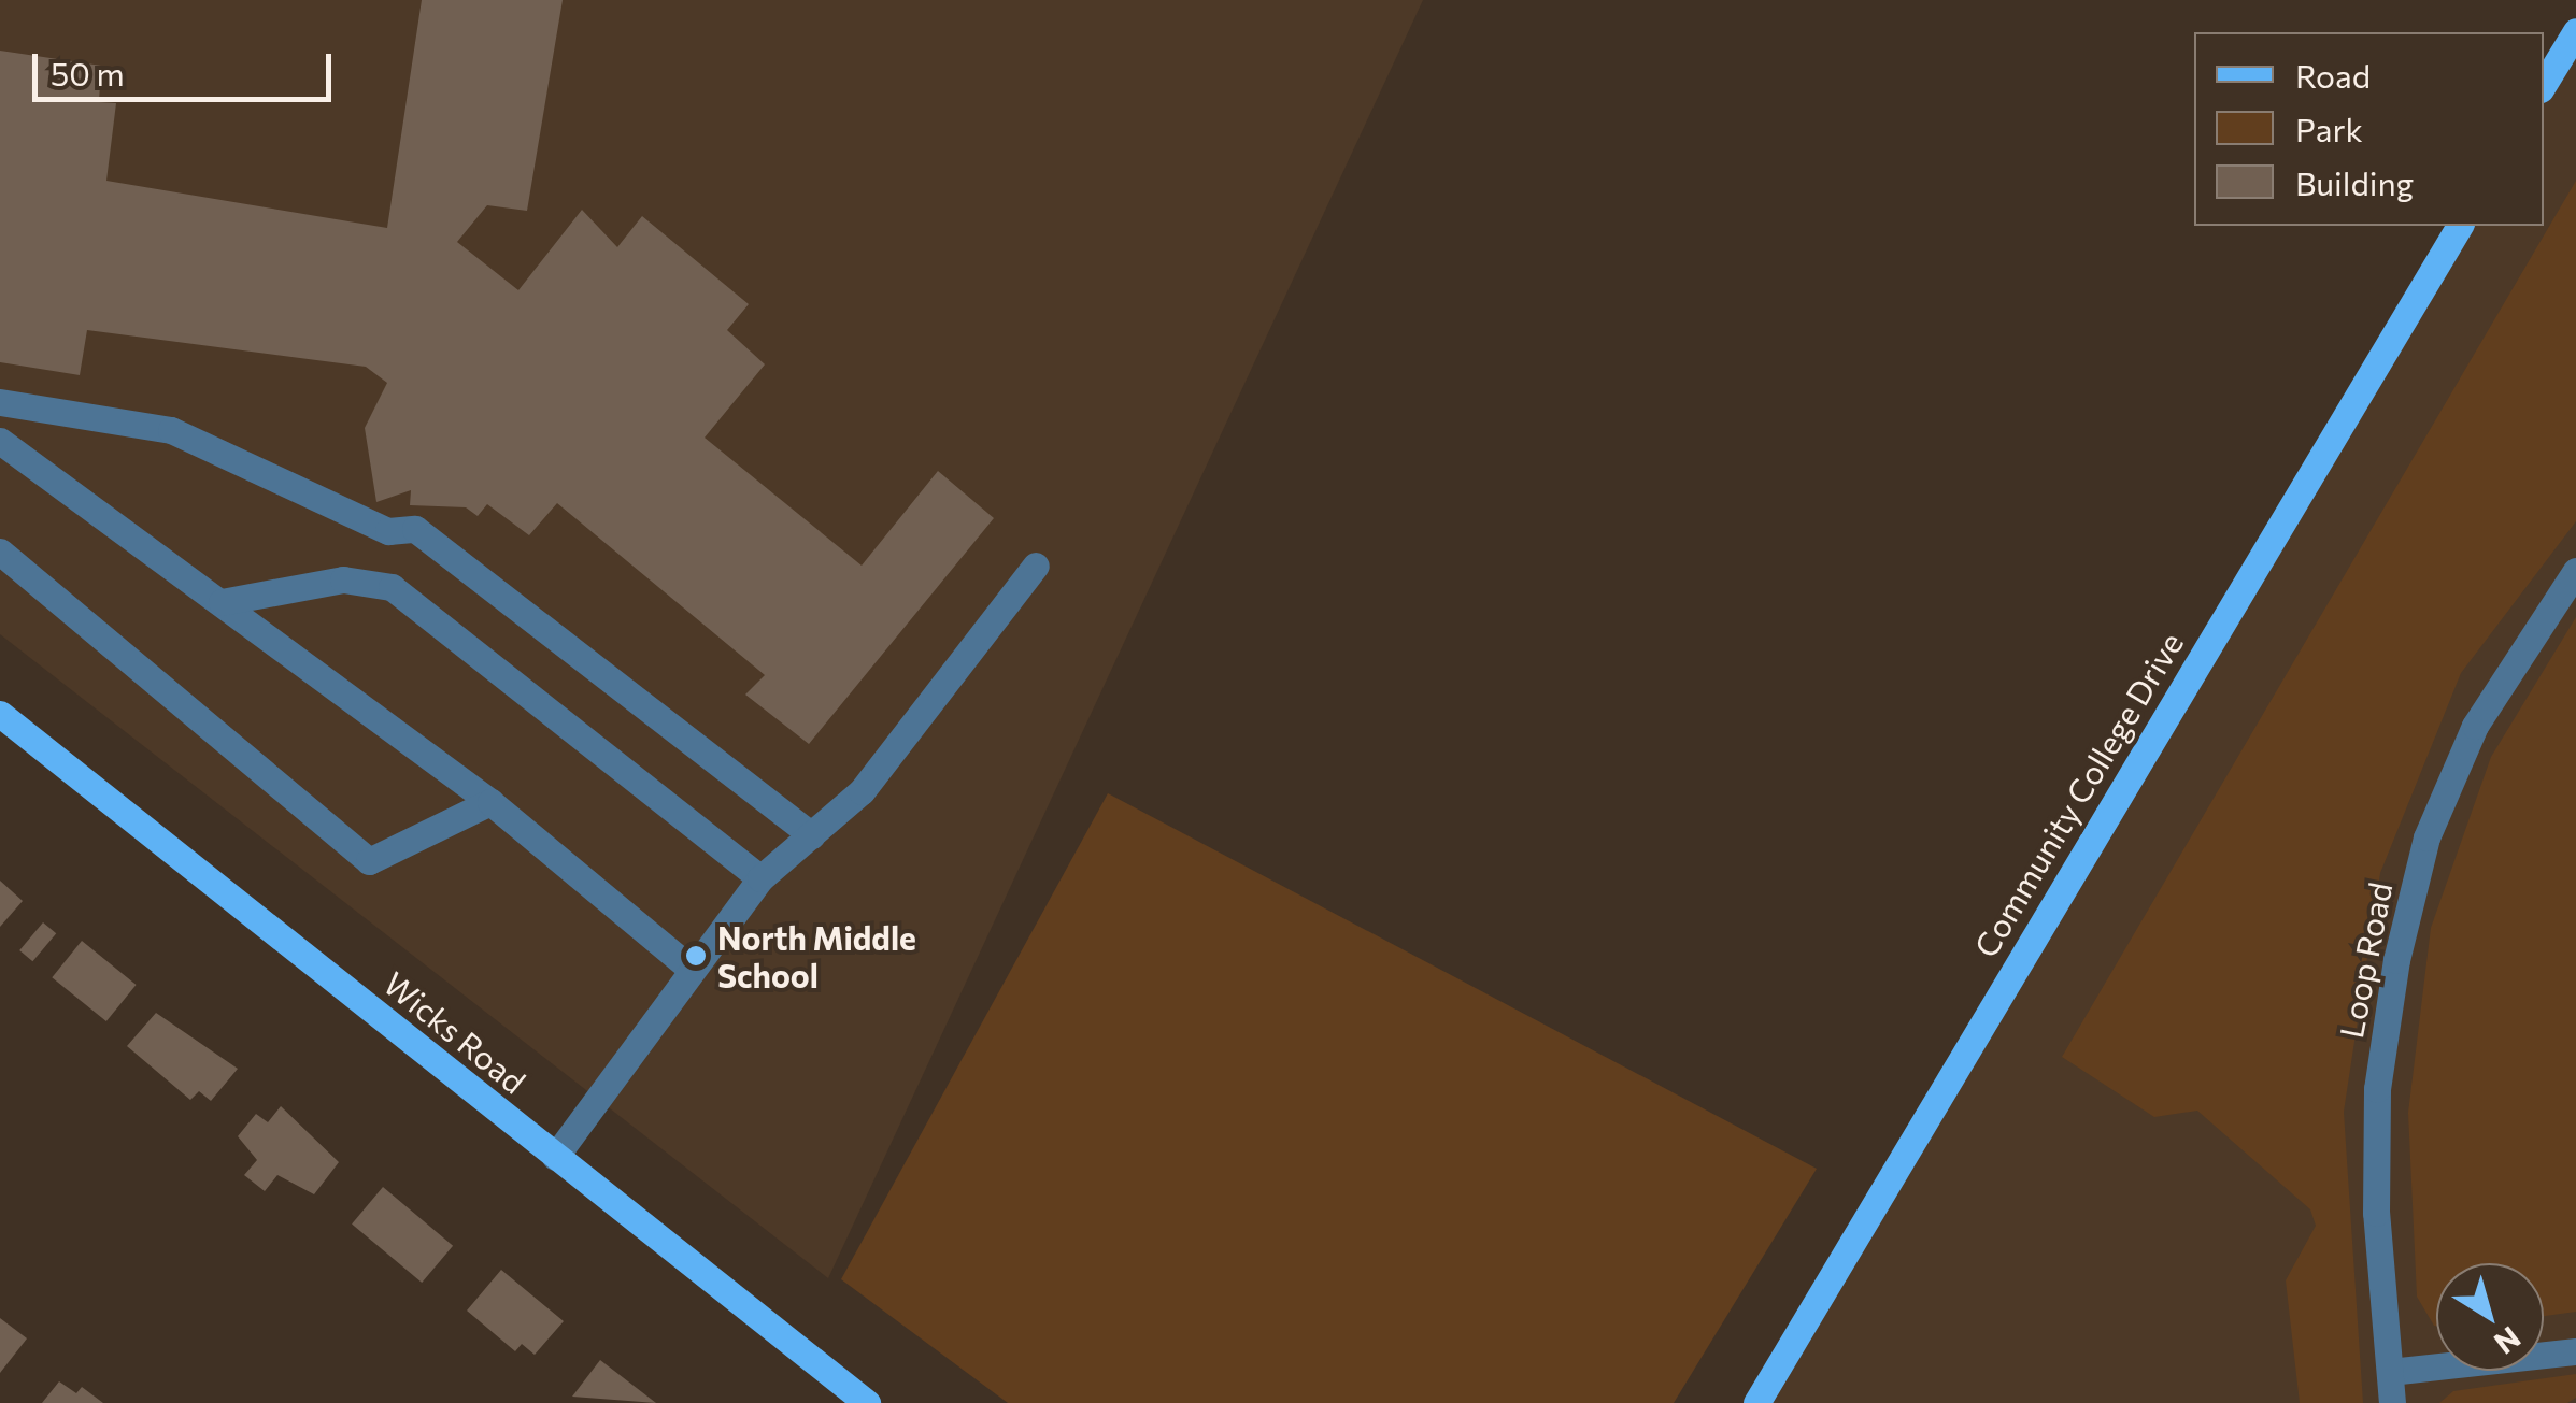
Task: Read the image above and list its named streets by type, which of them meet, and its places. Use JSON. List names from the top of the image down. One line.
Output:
{"streets":{"main road":["Community College Drive","Wicks Road"],"lane":["Loop Road"]},"places":["North Middle School"],"legend":["Road","Park","Building"],"scale_bar":"50 m","north":"bottom right"}
